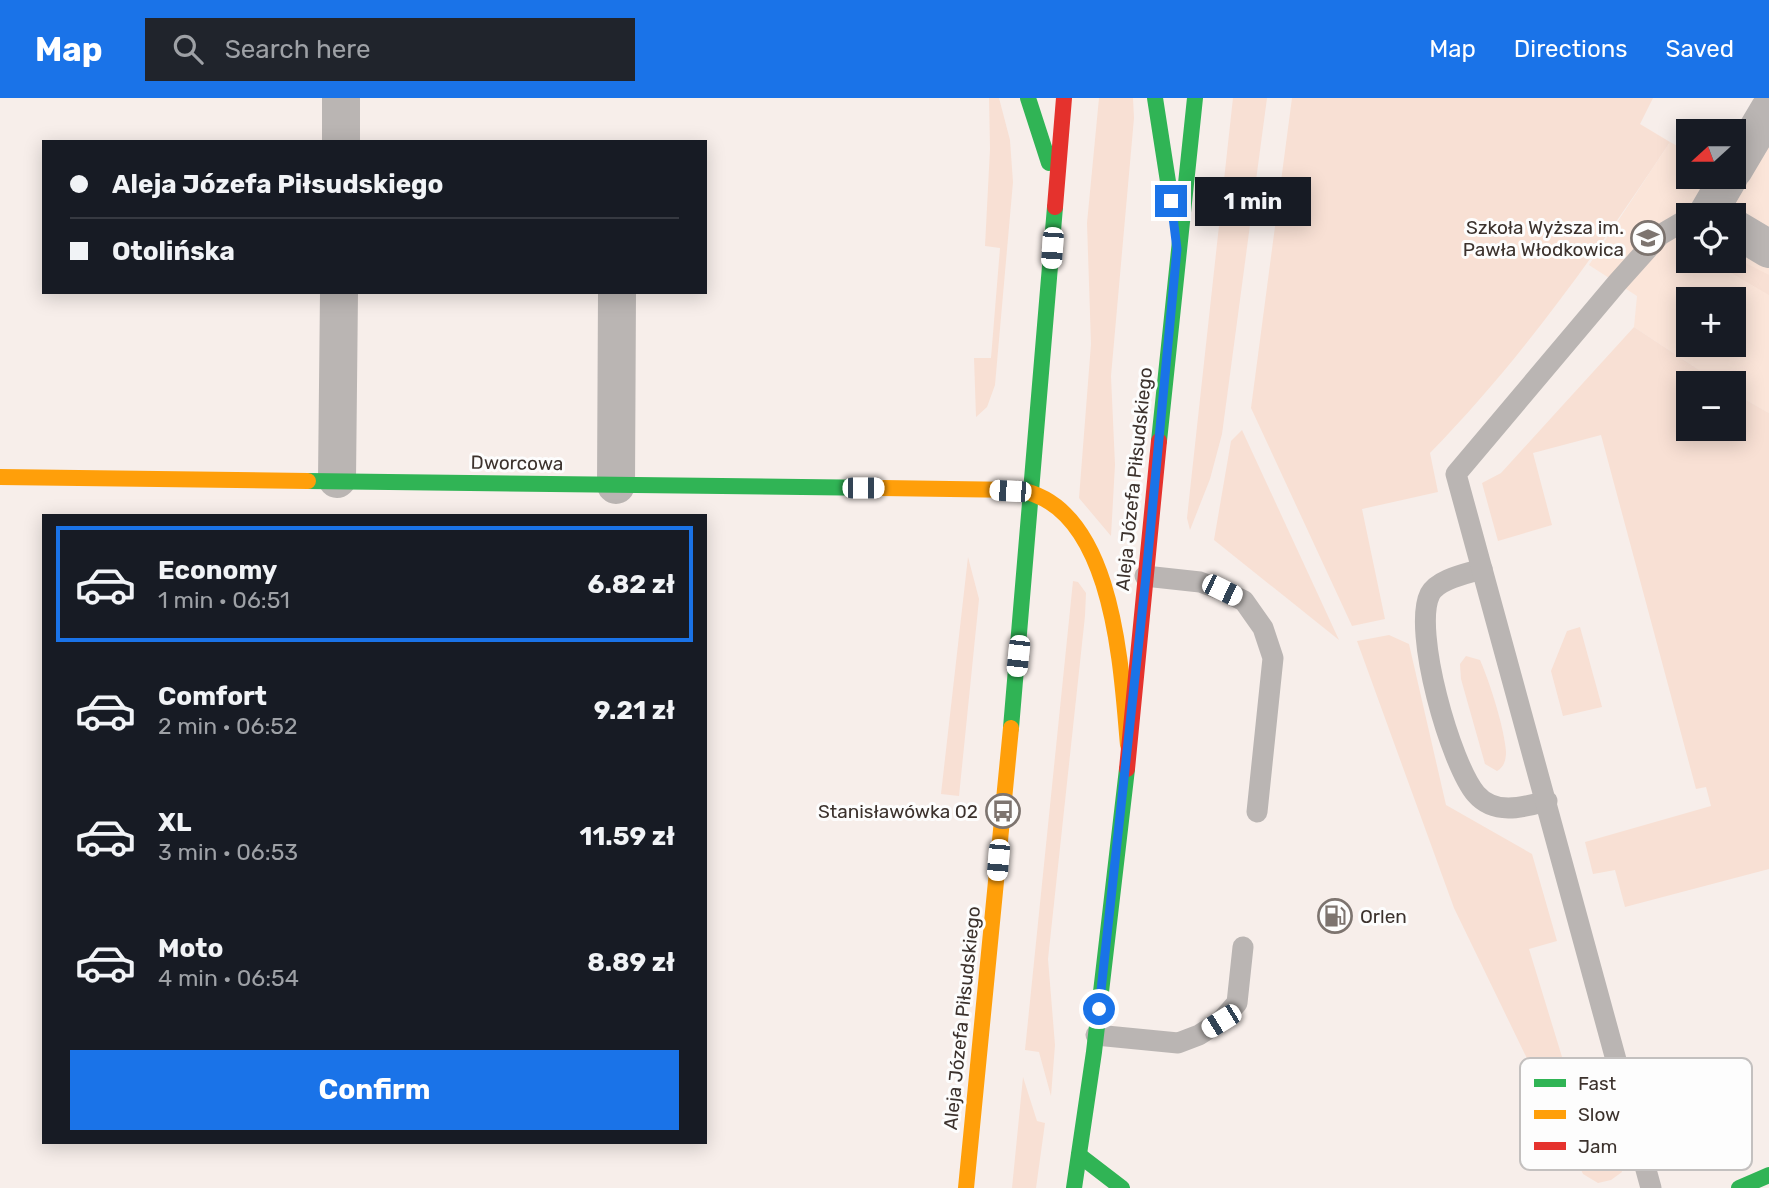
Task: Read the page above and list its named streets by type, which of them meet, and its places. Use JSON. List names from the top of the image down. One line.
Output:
{"streets":{"main road":["Dworcowa","Aleja Józefa Piłsudskiego"]},"crossings":[["Dworcowa","Aleja Józefa Piłsudskiego"]],"places":{"school or university":["Szkoła Wyższa im. Pawła Włodkowica"],"bus stop":["Stanisławówka 02"],"fuel station":["Orlen"]},"legend":["Fast","Slow","Jam"],"north":"left","page":{"header":"Map","search":"Search here","nav":["Map","Directions","Saved"],"map_buttons":["+","−"],"banner":["Aleja Józefa Piłsudskiego","Otolińska"],"bubble":"1 min","list":[{"name":"Economy","note":"1 min · 06:51","value":"6.82 zł"},{"name":"Comfort","note":"2 min · 06:52","value":"9.21 zł"},{"name":"XL","note":"3 min · 06:53","value":"11.59 zł"},{"name":"Moto","note":"4 min · 06:54","value":"8.89 zł"}],"buttons":"Confirm"}}
